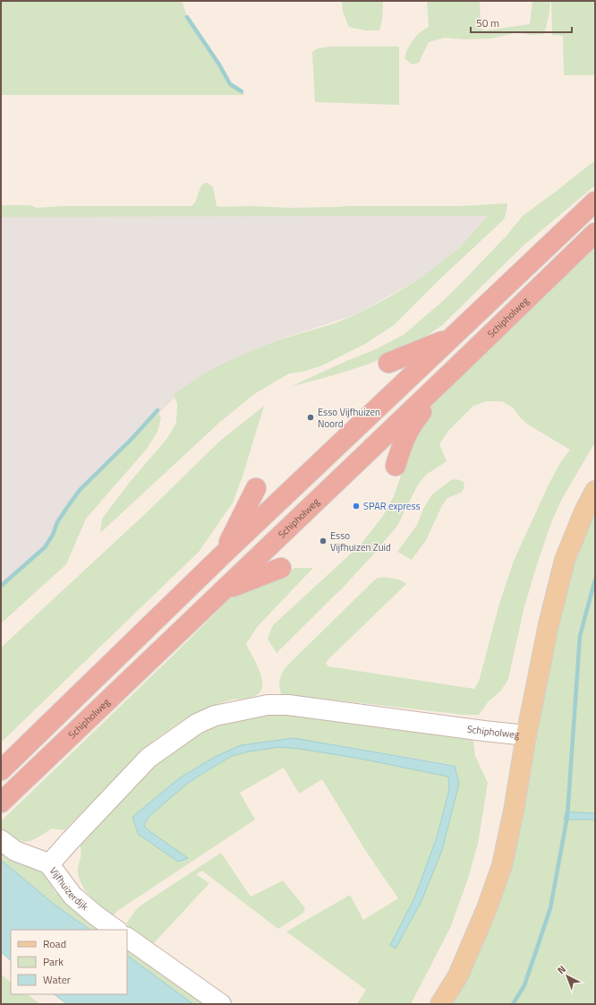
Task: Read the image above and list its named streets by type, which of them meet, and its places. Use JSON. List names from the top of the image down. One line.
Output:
{"streets":{"highway":["Schipholweg"],"street":["Vijfhuizerdijk"]},"crossings":[["Schipholweg","Vijfhuizerdijk"]],"places":["Esso Vijfhuizen Noord","SPAR express","Esso Vijfhuizen Zuid"],"legend":["Road","Park","Water"],"scale_bar":"50 m","north":"top left"}
